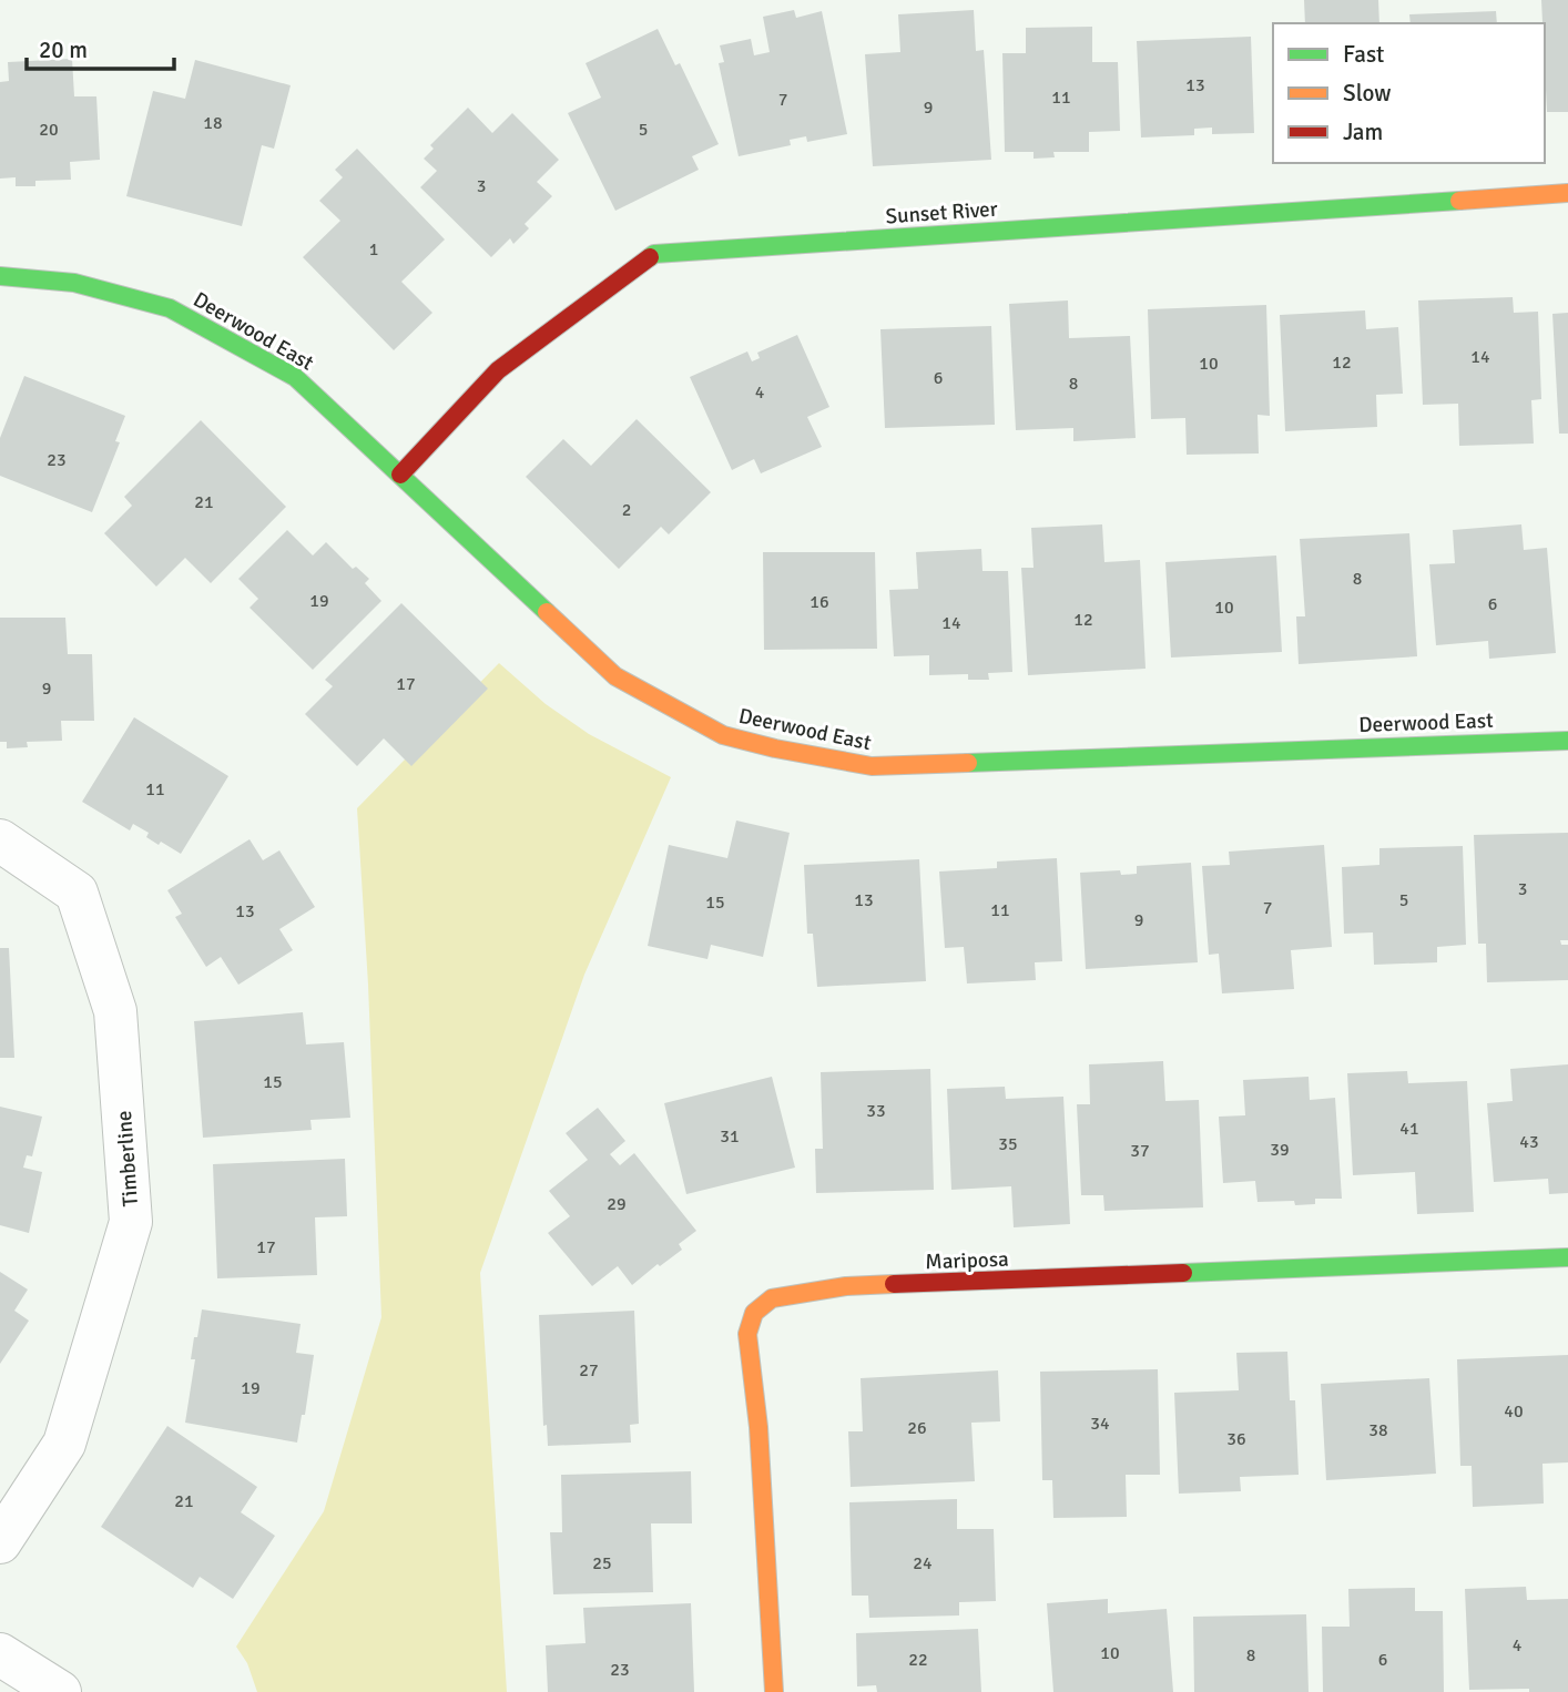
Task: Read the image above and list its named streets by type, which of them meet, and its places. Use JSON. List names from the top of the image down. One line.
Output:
{"streets":{"street":["Sunset River","Deerwood East","Timberline","Mariposa"]},"crossings":[["Sunset River","Deerwood East"]],"house_numbers":["13","11","7","9","18","20","5","3","1","14","12","10","6","8","4","23","21","2","8","19","16","6","10","12","14","17","9","11","3","13","5","15","7","11","13","9","15","33","41","31","43","35","39","37","29","17","27","19","40","34","26","38","36","21","25","24","4","10","8","22","6","23"],"legend":["Fast","Slow","Jam"],"scale_bar":"20 m"}
